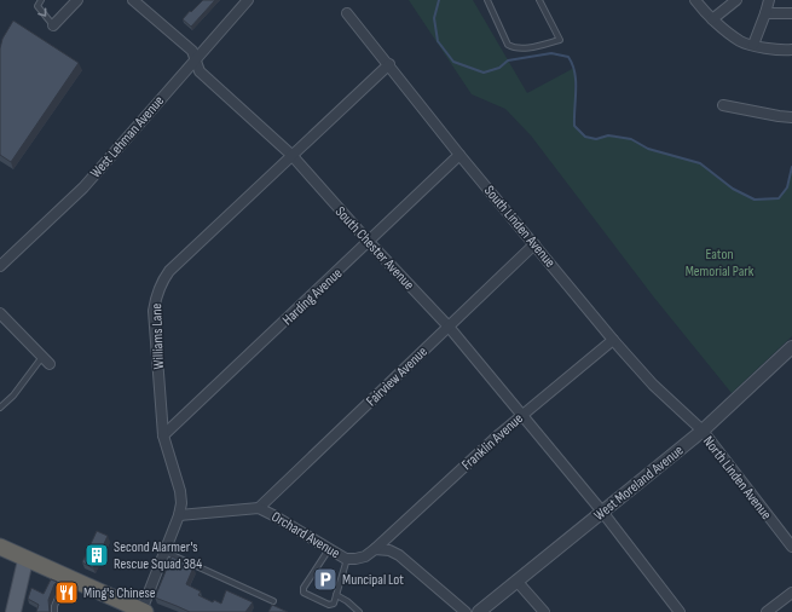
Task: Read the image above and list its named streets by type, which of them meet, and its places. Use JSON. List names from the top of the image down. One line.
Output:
{"streets":{"street":["West Lehman Avenue","South Linden Avenue","South Chester Avenue","Harding Avenue","Williams Lane","Fairview Avenue","Franklin Avenue","North Linden Avenue","West Moreland Avenue","Orchard Avenue"]},"crossings":[["West Lehman Avenue","South Chester Avenue"],["South Linden Avenue","Harding Avenue"],["South Linden Avenue","Williams Lane"],["South Linden Avenue","Fairview Avenue"],["South Linden Avenue","Franklin Avenue"],["South Linden Avenue","North Linden Avenue"],["South Linden Avenue","West Moreland Avenue"],["South Chester Avenue","Harding Avenue"],["South Chester Avenue","Williams Lane"],["South Chester Avenue","Fairview Avenue"],["South Chester Avenue","Franklin Avenue"],["South Chester Avenue","West Moreland Avenue"],["Harding Avenue","Williams Lane"],["Williams Lane","Orchard Avenue"],["Fairview Avenue","Orchard Avenue"],["Franklin Avenue","Orchard Avenue"],["North Linden Avenue","West Moreland Avenue"]],"parks":["Eaton Memorial Park"],"places":{"building":["Second Alarmer's Rescue Squad 384"],"parking":["Muncipal Lot"],"restaurant":["Ming's Chinese"]}}
